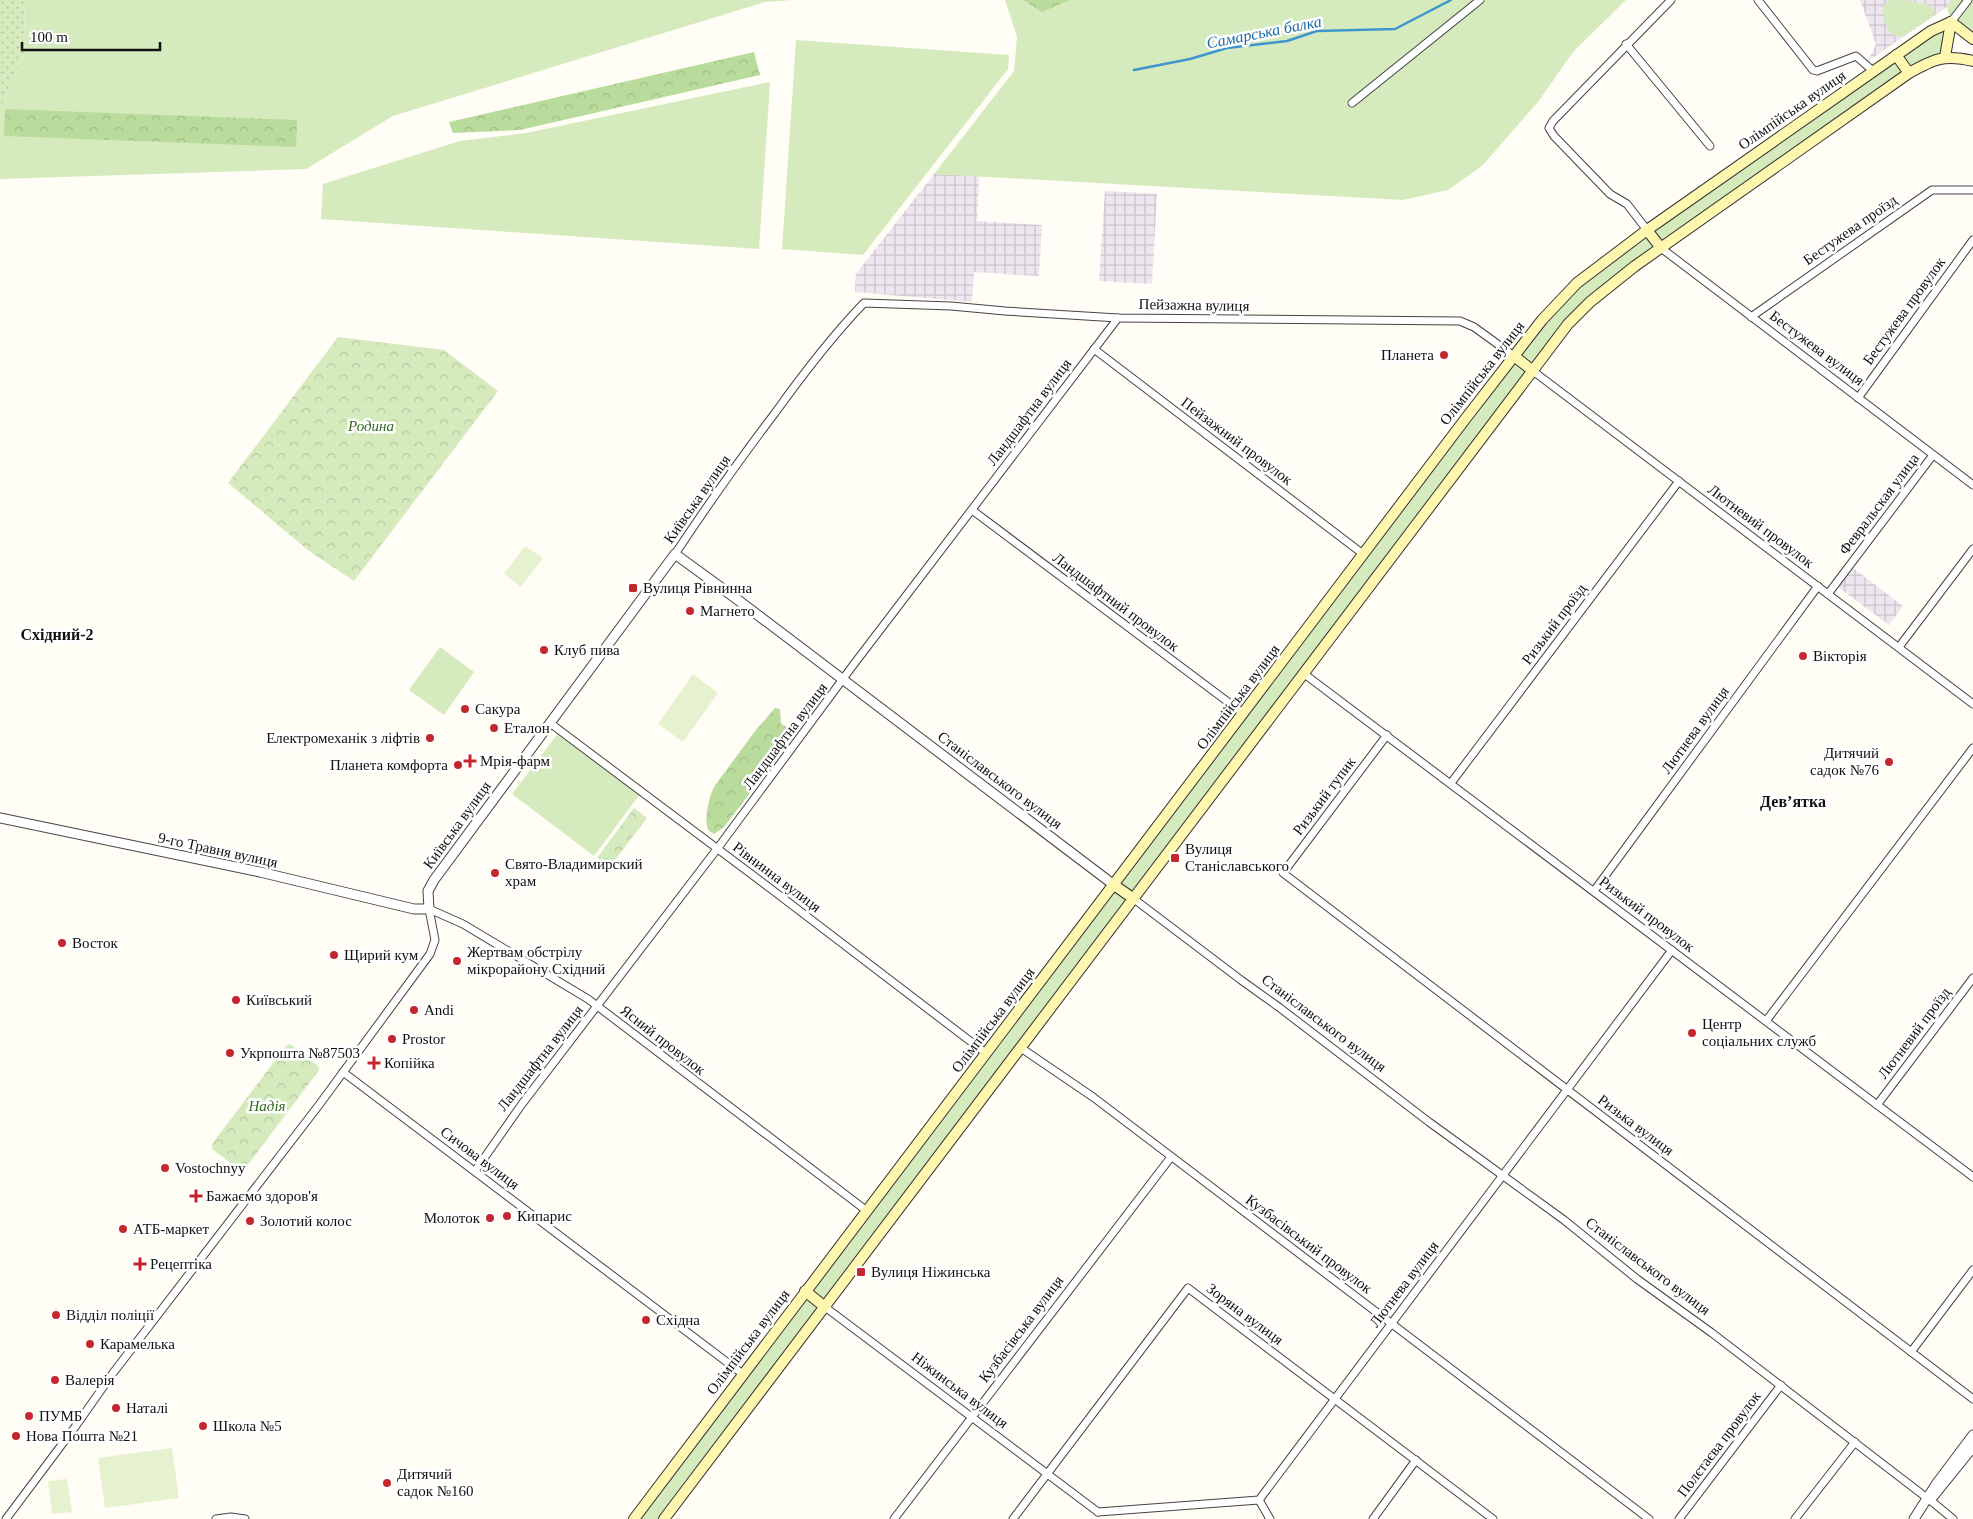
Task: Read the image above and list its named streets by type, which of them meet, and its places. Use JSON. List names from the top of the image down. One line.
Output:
{"streets":{"main road":["Олімпійська вулиця","Бестужева вулиця","Станіславського вулиця","Ніжинська вулиця"],"street":["Бестужева проїзд","Пейзажна вулиця","Бестужева провулок","Ландшафтна вулиця","Пейзажний провулок","Київська вулиця","Февральская улица","Лютневий провулок","Ландшафтний провулок","Ризький проїзд","Лютнева вулиця","Ризький тупик","9-го Травня вулиця","Рівнинна вулиця","Ризький провулок","Лютневий проїзд","Ясний провулок","Ризька вулиця","Сичова вулиця","Кузбасівський провулок","Зоряна вулиця","Кузбасівська вулиця","Полєтаєва провулок"]},"crossings":[["Олімпійська вулиця","Пейзажна вулиця"],["Олімпійська вулиця","Бестужева вулиця"],["Олімпійська вулиця","Пейзажний провулок"],["Олімпійська вулиця","Ландшафтний провулок"],["Олімпійська вулиця","Станіславського вулиця"],["Олімпійська вулиця","Рівнинна вулиця"],["Олімпійська вулиця","Ясний провулок"],["Олімпійська вулиця","Сичова вулиця"],["Олімпійська вулиця","Ніжинська вулиця"],["Бестужева проїзд","Бестужева вулиця"],["Пейзажна вулиця","Ландшафтна вулиця"],["Пейзажна вулиця","Київська вулиця"],["Бестужева провулок","Бестужева вулиця"],["Бестужева вулиця","Февральская улица"],["Ландшафтна вулиця","Пейзажний провулок"],["Ландшафтна вулиця","Ландшафтний провулок"],["Ландшафтна вулиця","Станіславського вулиця"],["Ландшафтна вулиця","Рівнинна вулиця"],["Ландшафтна вулиця","Ясний провулок"],["Ландшафтна вулиця","Сичова вулиця"],["Київська вулиця","Станіславського вулиця"],["Київська вулиця","9-го Травня вулиця"],["Київська вулиця","Рівнинна вулиця"],["Київська вулиця","Ясний провулок"],["Київська вулиця","Сичова вулиця"],["Февральская улица","Лютневий провулок"],["Лютневий провулок","Ризький проїзд"],["Лютневий провулок","Лютнева вулиця"],["Ризький проїзд","Ризький провулок"],["Лютнева вулиця","Станіславського вулиця"],["Лютнева вулиця","Ризький провулок"],["Лютнева вулиця","Ризька вулиця"],["Лютнева вулиця","Кузбасівський провулок"],["Лютнева вулиця","Зоряна вулиця"],["Станіславського вулиця","Полєтаєва провулок"],["Ризький тупик","Ризький провулок"],["Ризький тупик","Ризька вулиця"],["9-го Травня вулиця","Ясний провулок"],["Ризький провулок","Лютневий проїзд"],["Кузбасівський провулок","Кузбасівська вулиця"],["Зоряна вулиця","Ніжинська вулиця"],["Кузбасівська вулиця","Ніжинська вулиця"]],"districts":["Східний-2","Дев’ятка"],"water":["Самарська балка"],"parks":["Родина","Надія"],"places":{"other":["Планета","Магнето","Клуб пива","Вікторія","Сакура","Еталон","Електромеханік з ліфтів","Дитячий садок №76","Планета комфорта","Свято-Владимирский храм","Восток","Щирий кум","Жертвам обстрілу мікрорайону Східний","Київський","Andi","Центр соціальних служб","Prostor","Укрпошта №87503","Vostochnyy","Кипарис","Молоток","Золотий колос","АТБ-маркет","Відділ поліції","Східна","Карамелька","Валерія","Наталі","ПУМБ","Школа №5","Нова Пошта №21","Дитячий садок №160"],"transit":["Вулиця Рівнинна","Вулиця Станіславського","Вулиця Ніжинська"],"health":["Мрія-фарм","Копійка","Бажаємо здоров'я","Рецептіка"]},"scale_bar":"100 m"}
